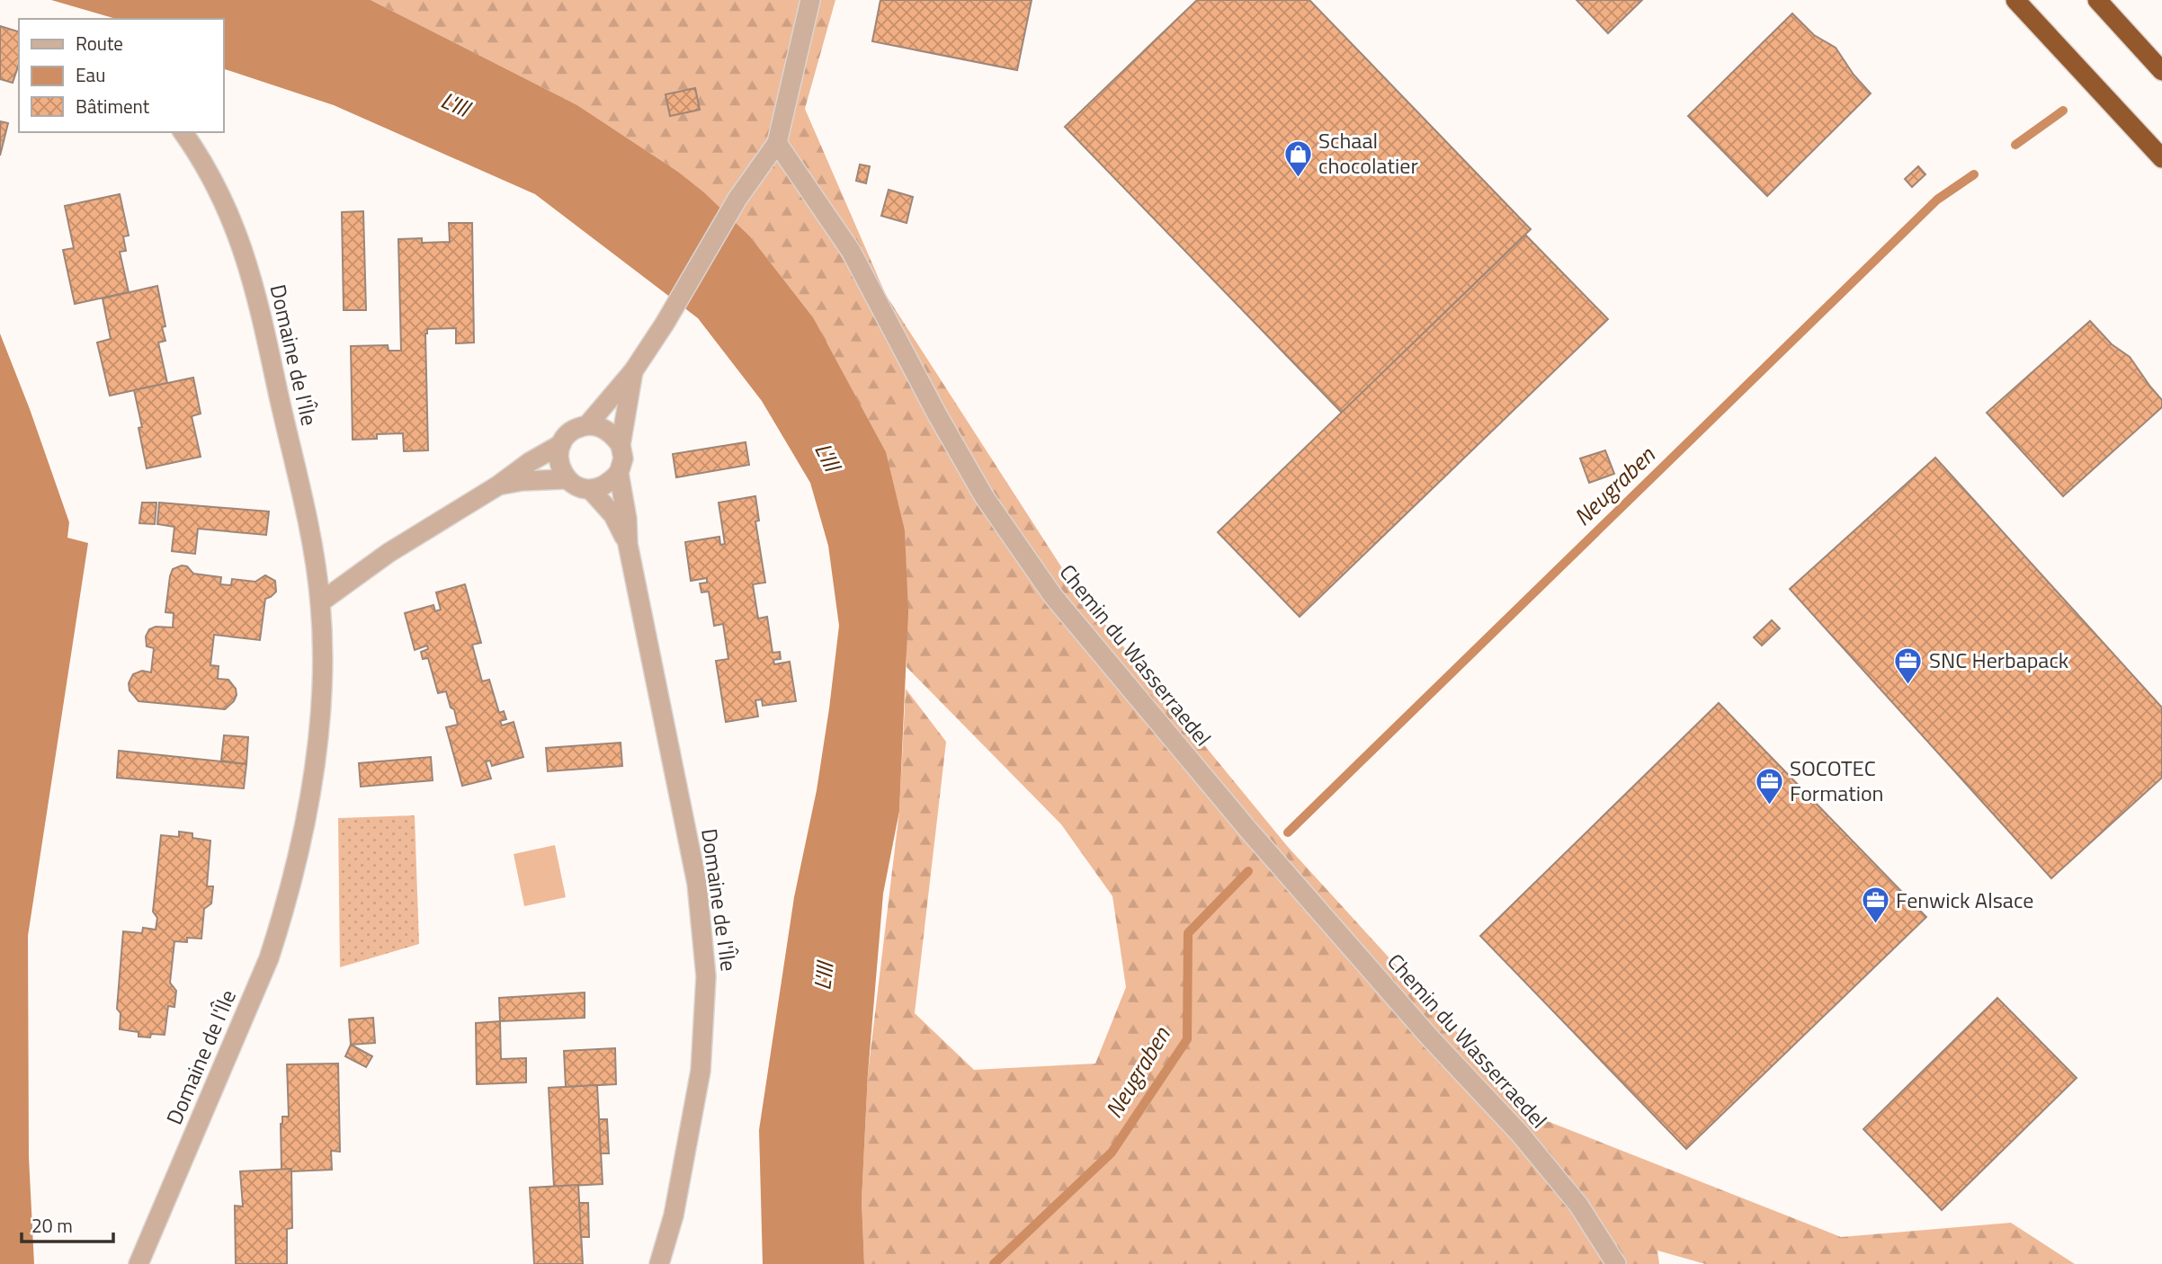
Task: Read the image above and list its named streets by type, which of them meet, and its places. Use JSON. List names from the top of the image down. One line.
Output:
{"streets":{"street":["Domaine de l'Île","Chemin du Wasserraedel"]},"crossings":[["Domaine de l'Île","Chemin du Wasserraedel"]],"water":["L'Ill","Neugraben"],"places":{"shop":["Schaal chocolatier"],"office":["SNC Herbapack","SOCOTEC Formation","Fenwick Alsace"]},"legend":["Route","Eau","Bâtiment"],"scale_bar":"20 m"}
